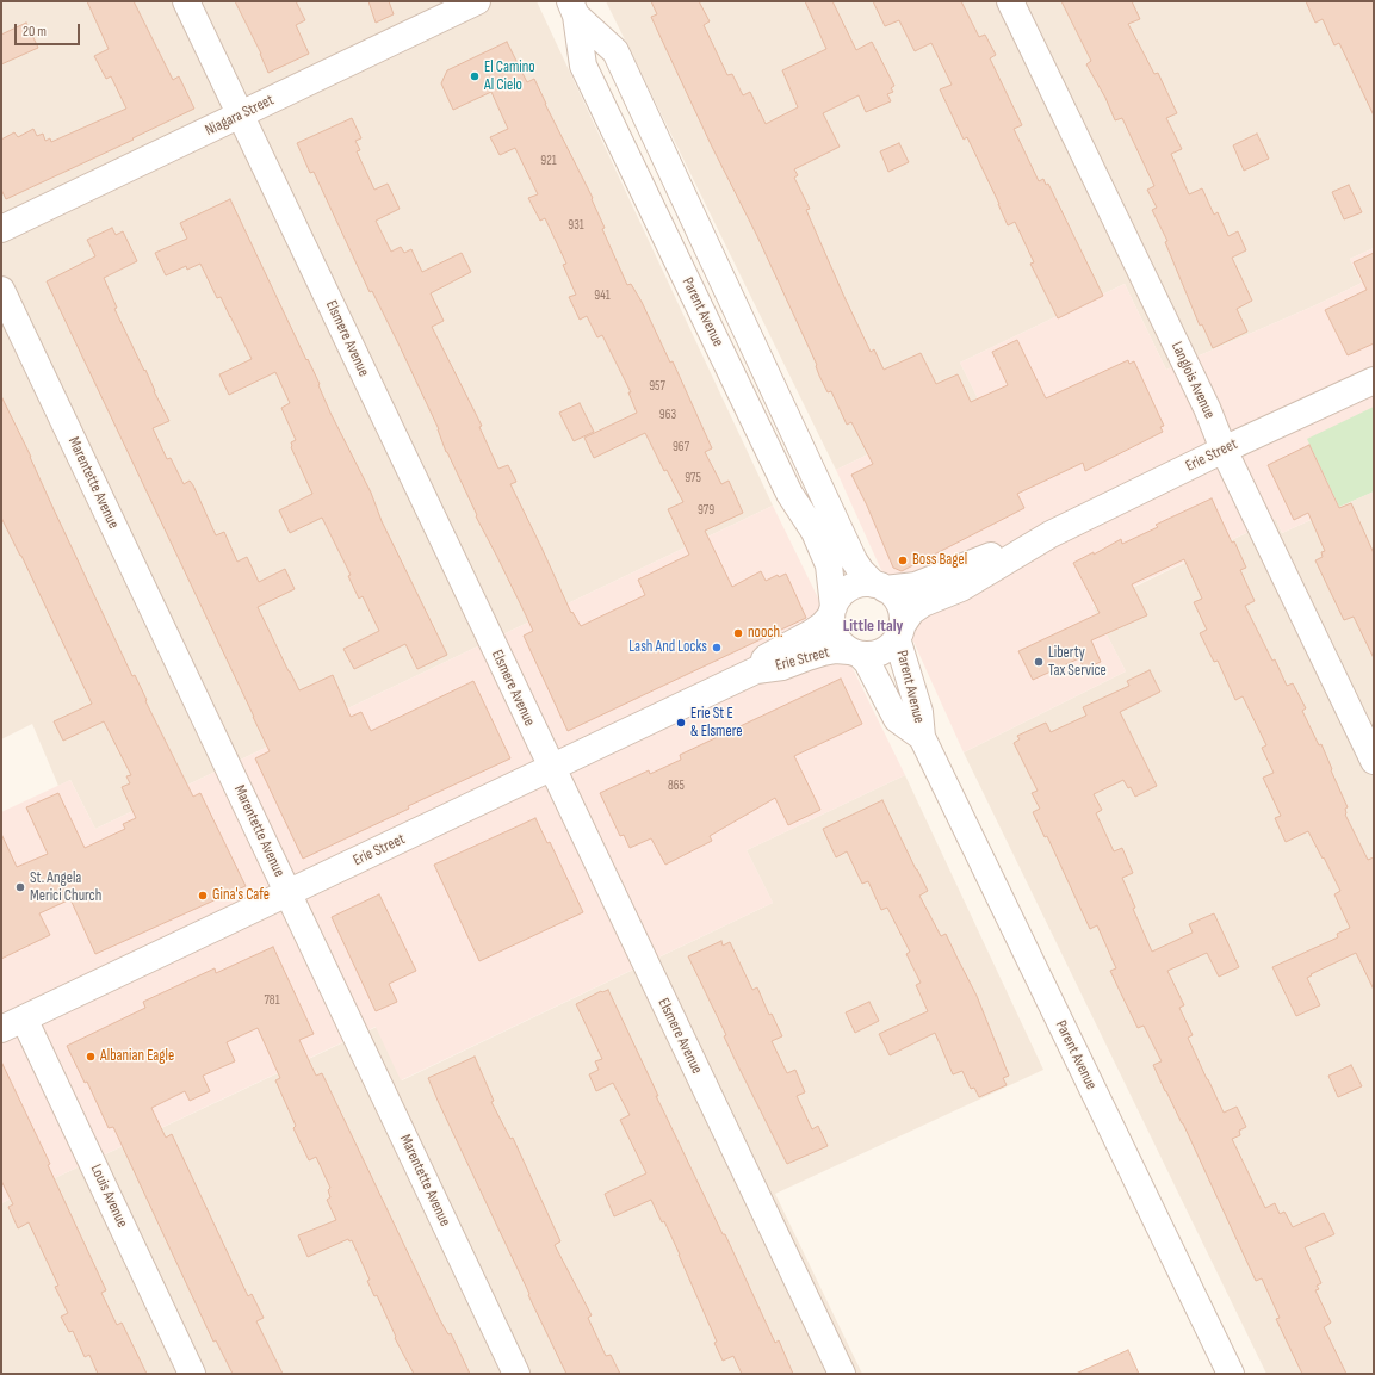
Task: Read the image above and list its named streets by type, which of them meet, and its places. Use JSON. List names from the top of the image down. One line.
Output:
{"streets":{"street":["Niagara Street","Parent Avenue","Elsmere Avenue","Langlois Avenue","Erie Street","Marentette Avenue","Louis Avenue"]},"crossings":[["Niagara Street","Elsmere Avenue"],["Parent Avenue","Erie Street"],["Elsmere Avenue","Erie Street"],["Langlois Avenue","Erie Street"],["Erie Street","Marentette Avenue"],["Erie Street","Louis Avenue"]],"districts":["Little Italy"],"places":["El Camino Al Cielo","Boss Bagel","nooch.","Lash And Locks","Liberty Tax Service","Erie St E & Elsmere","St. Angela Merici Church","Gina's Cafe","Albanian Eagle"],"house_numbers":["921","931","941","957","963","967","975","979","865","781"],"scale_bar":"20 m"}
